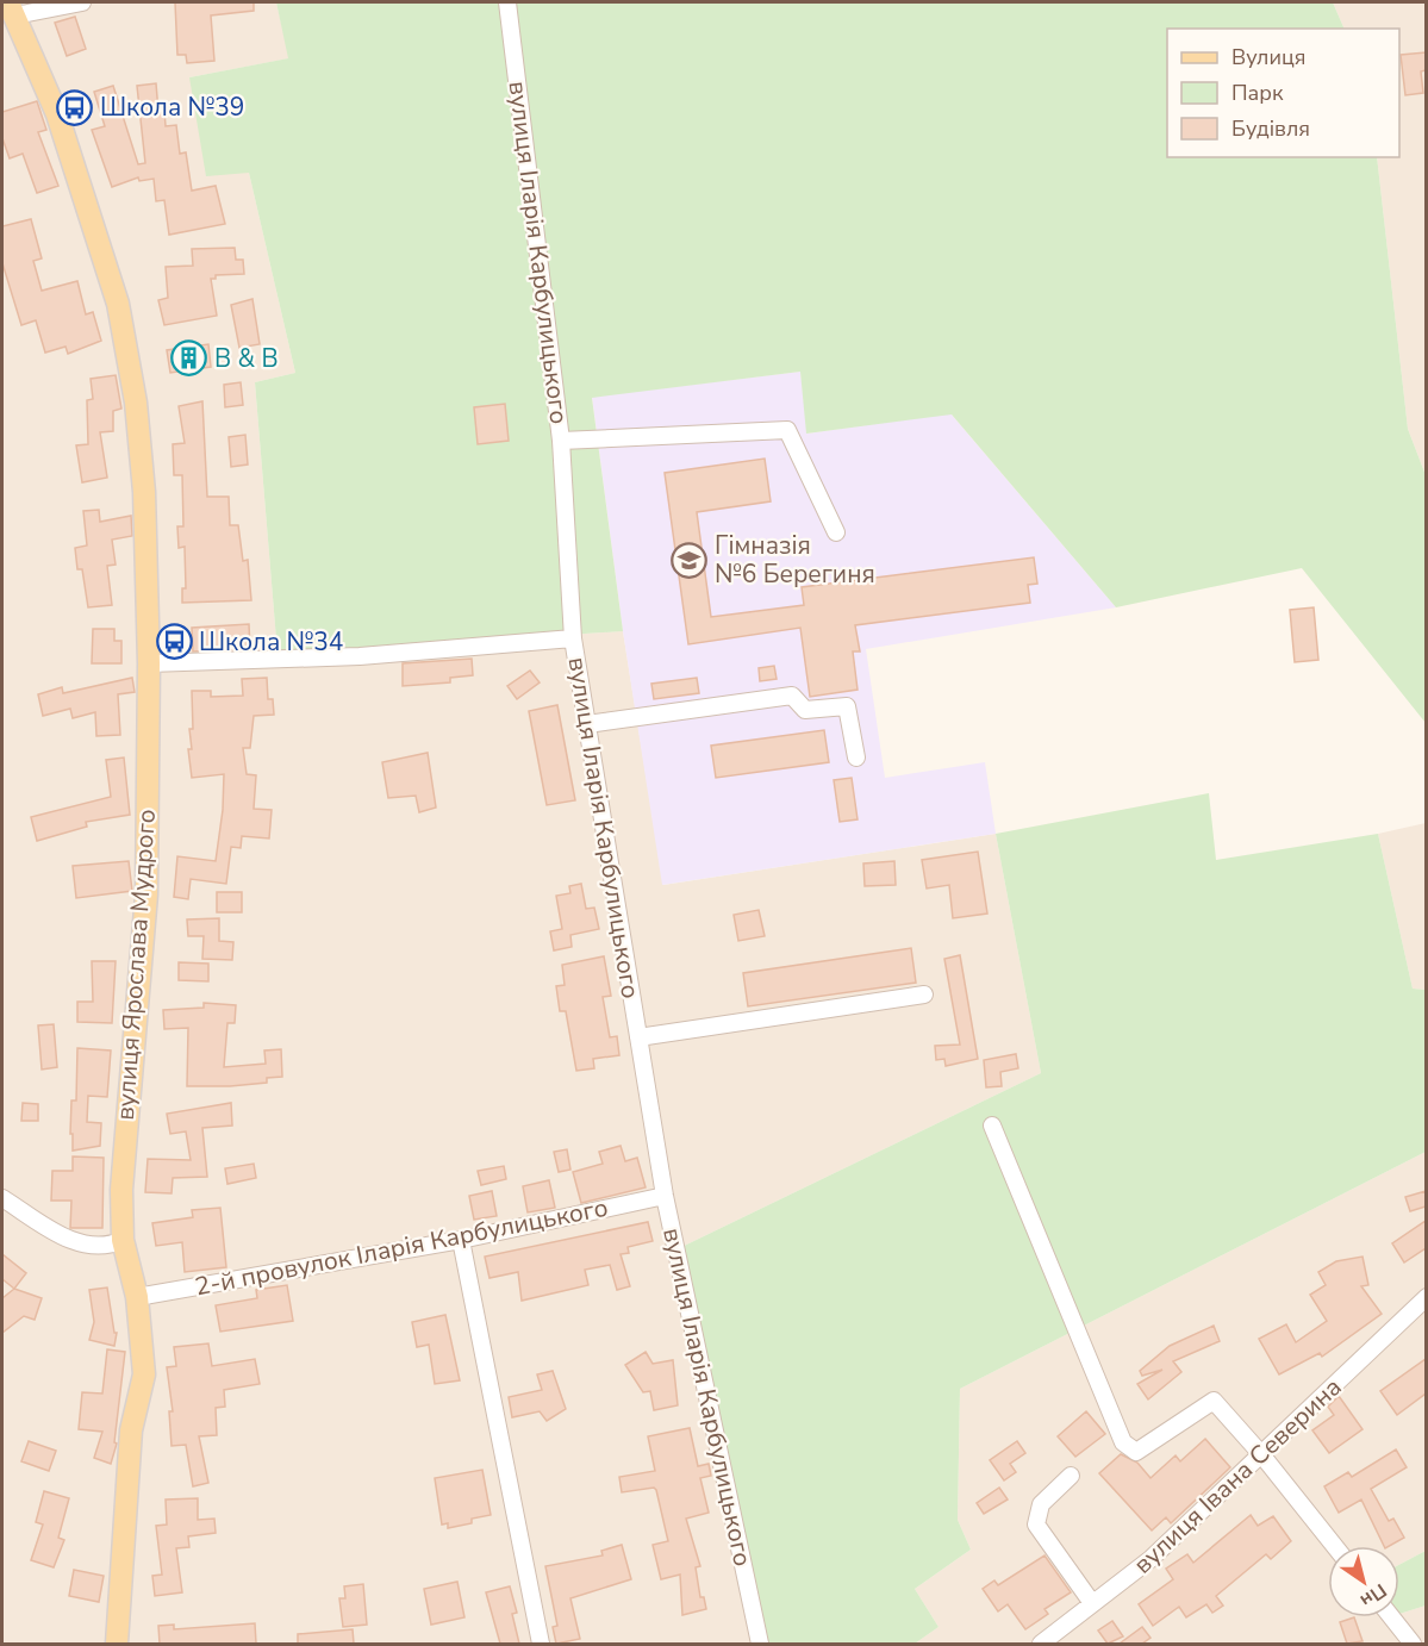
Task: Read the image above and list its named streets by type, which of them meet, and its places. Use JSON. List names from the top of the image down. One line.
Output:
{"streets":{"main road":["вулиця Ярослава Мудрого"],"street":["вулиця Іларія Карбулицького","2-й провулок Іларія Карбулицького","вулиця Івана Северина"]},"crossings":[["вулиця Іларія Карбулицького","2-й провулок Іларія Карбулицького"],["вулиця Ярослава Мудрого","2-й провулок Іларія Карбулицького"]],"places":{"bus stop":["Школа №39","Школа №34"],"building":["B & B"],"school or university":["Гімназія №6 Берегиня"]},"legend":["Вулиця","Парк","Будівля"],"north":"bottom right"}
